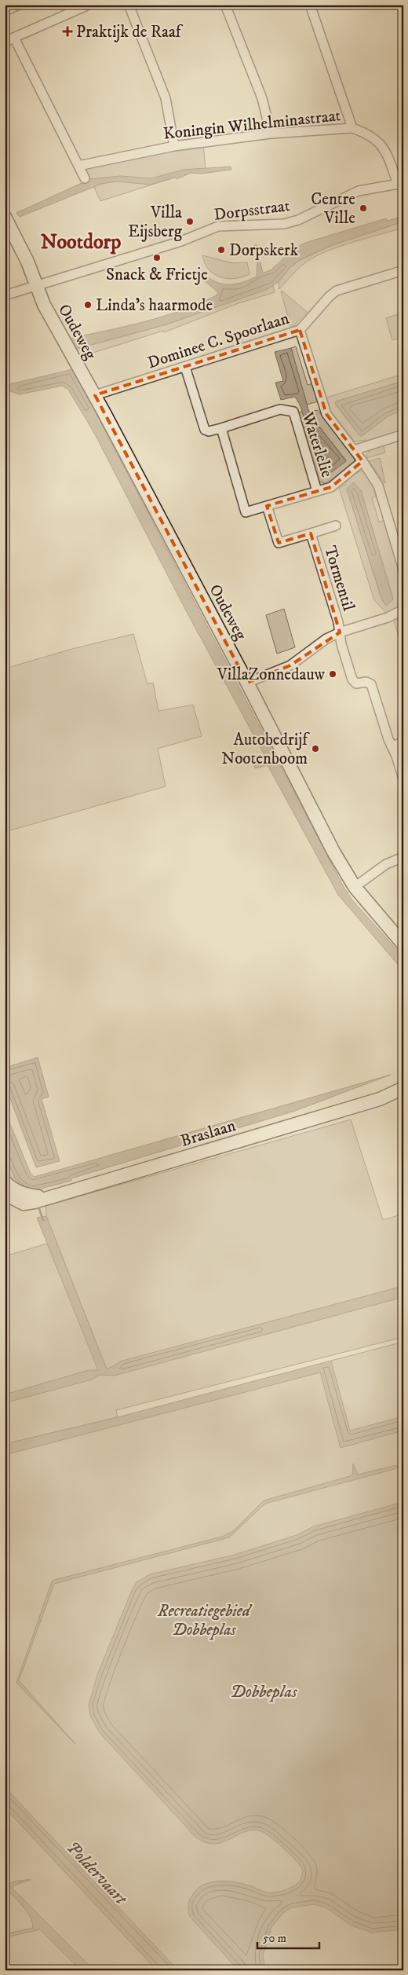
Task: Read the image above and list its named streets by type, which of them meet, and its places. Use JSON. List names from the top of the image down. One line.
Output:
{"streets":{"street":["Koningin Wilhelminastraat","Dorpsstraat","Oudeweg","Dominee C. Spoorlaan","Waterlelie","Tormentil","Braslaan"]},"crossings":[["Koningin Wilhelminastraat","Dorpsstraat"],["Dorpsstraat","Oudeweg"],["Oudeweg","Dominee C. Spoorlaan"],["Dominee C. Spoorlaan","Waterlelie"]],"districts":["Nootdorp"],"water":["Dobbeplas","Poldervaart"],"parks":["Recreatiegebied Dobbeplas"],"places":{"health":["Praktijk de Raaf"],"other":["Centre Ville","Villa Eijsberg","Dorpskerk","Snack & Frietje","Linda's haarmode","VillaZonnedauw","Autobedrijf Nootenboom"]},"scale_bar":"50 m"}
